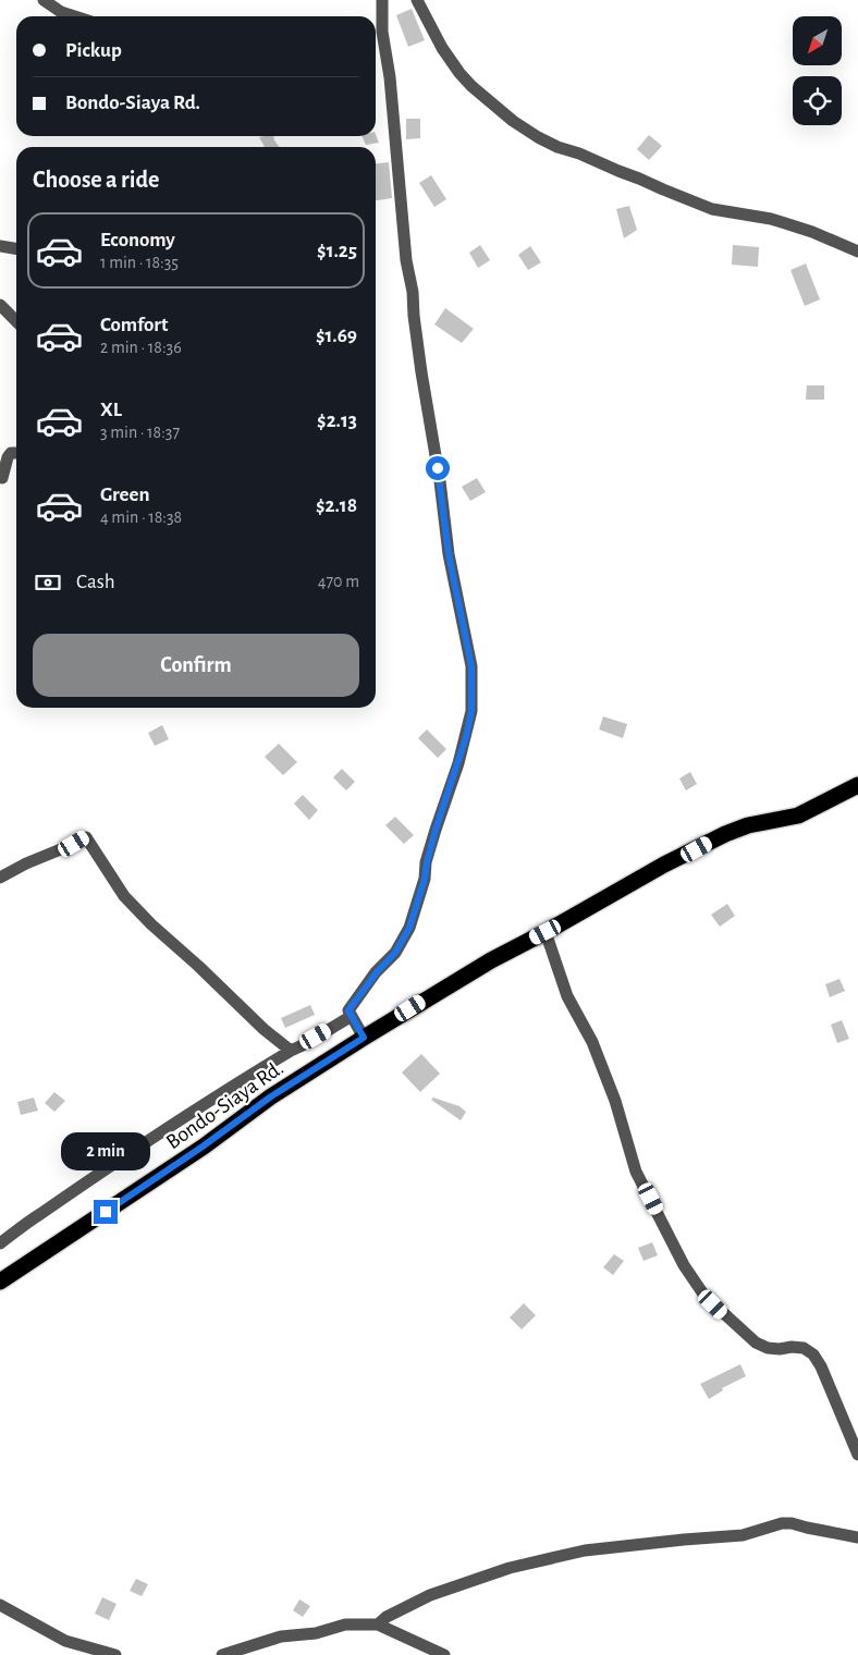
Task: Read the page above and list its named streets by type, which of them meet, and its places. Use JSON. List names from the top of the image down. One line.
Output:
{"streets":{"highway":["Bondo-Siaya Rd."]},"north":"bottom left","page":{"banner":["Pickup","Bondo-Siaya Rd."],"heading":"Choose a ride","list":[{"name":"Economy","note":"1 min · 18:35","value":"$1.25"},{"name":"Comfort","note":"2 min · 18:36","value":"$1.69"},{"name":"XL","note":"3 min · 18:37","value":"$2.13"},{"name":"Green","note":"4 min · 18:38","value":"$2.18"}],"pay":["Cash","470 m"],"buttons":"Confirm","bubble":"2 min"}}
